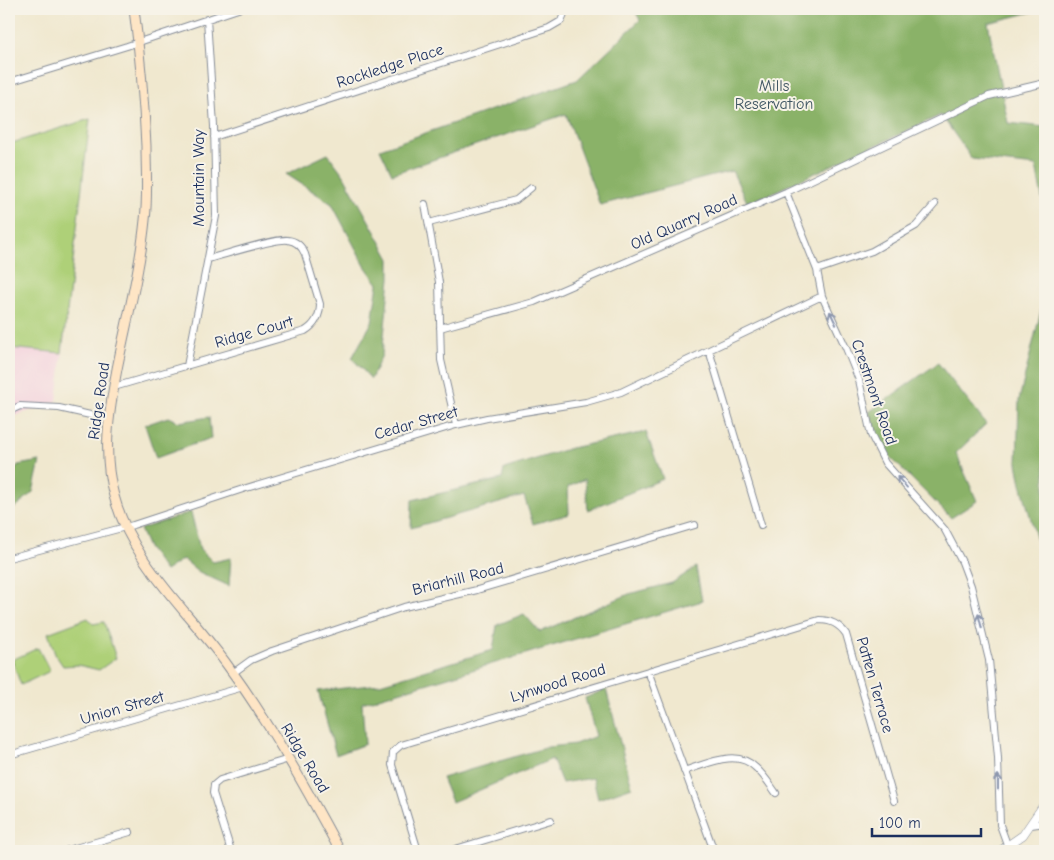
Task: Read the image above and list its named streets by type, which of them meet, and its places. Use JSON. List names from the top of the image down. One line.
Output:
{"streets":{"main road":["Ridge Road"],"street":["Rockledge Place","Mountain Way","Old Quarry Road","Ridge Court","Crestmont Road","Cedar Street","Briarhill Road","Lynwood Road","Patten Terrace","Union Street"]},"crossings":[["Rockledge Place","Mountain Way"],["Mountain Way","Ridge Court"],["Old Quarry Road","Crestmont Road"],["Ridge Court","Ridge Road"],["Crestmont Road","Cedar Street"],["Ridge Road","Cedar Street"],["Ridge Road","Briarhill Road"],["Ridge Road","Union Street"],["Lynwood Road","Patten Terrace"]],"one_way":["Crestmont Road"],"parks":["Mills Reservation"],"scale_bar":"100 m"}
